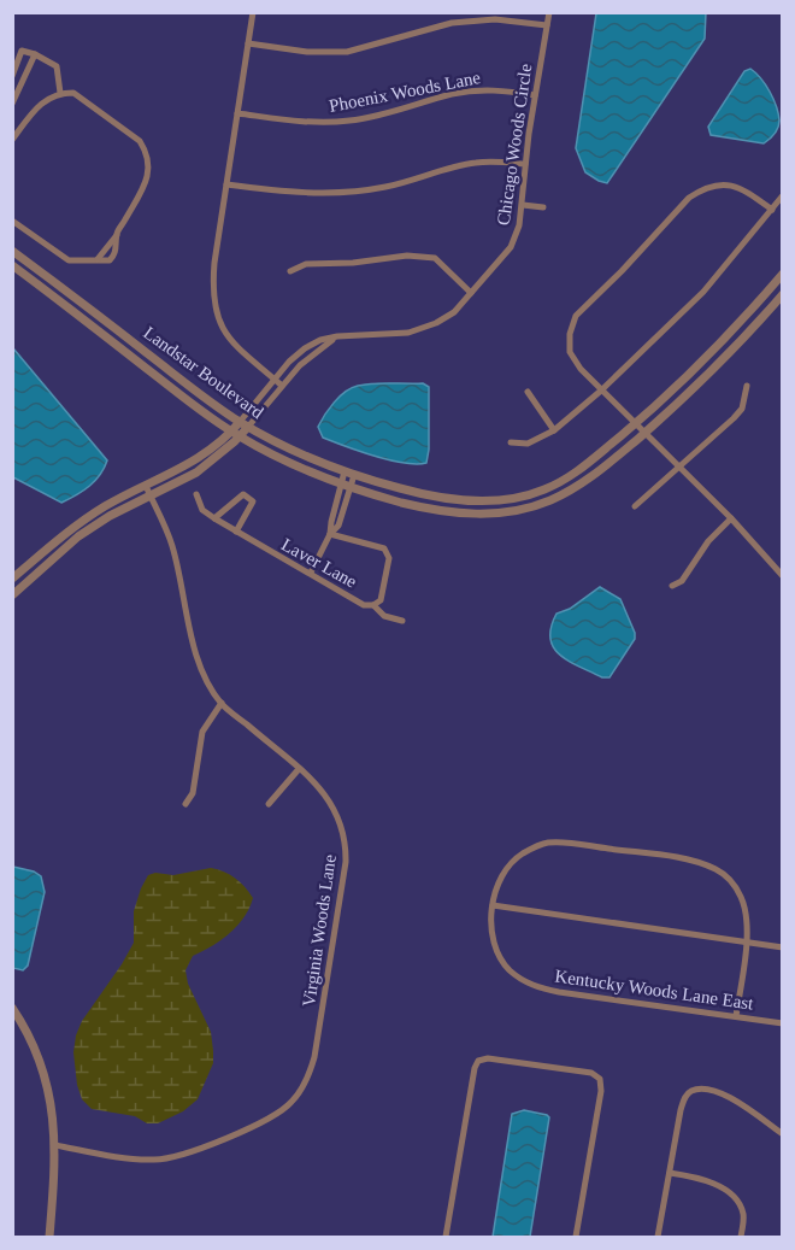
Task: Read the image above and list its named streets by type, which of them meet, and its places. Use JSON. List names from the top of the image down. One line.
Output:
{"streets":{"street":["Phoenix Woods Lane","Chicago Woods Circle","Landstar Boulevard","Laver Lane","Virginia Woods Lane","Kentucky Woods Lane East"]},"crossings":[["Phoenix Woods Lane","Chicago Woods Circle"],["Chicago Woods Circle","Landstar Boulevard"]]}
